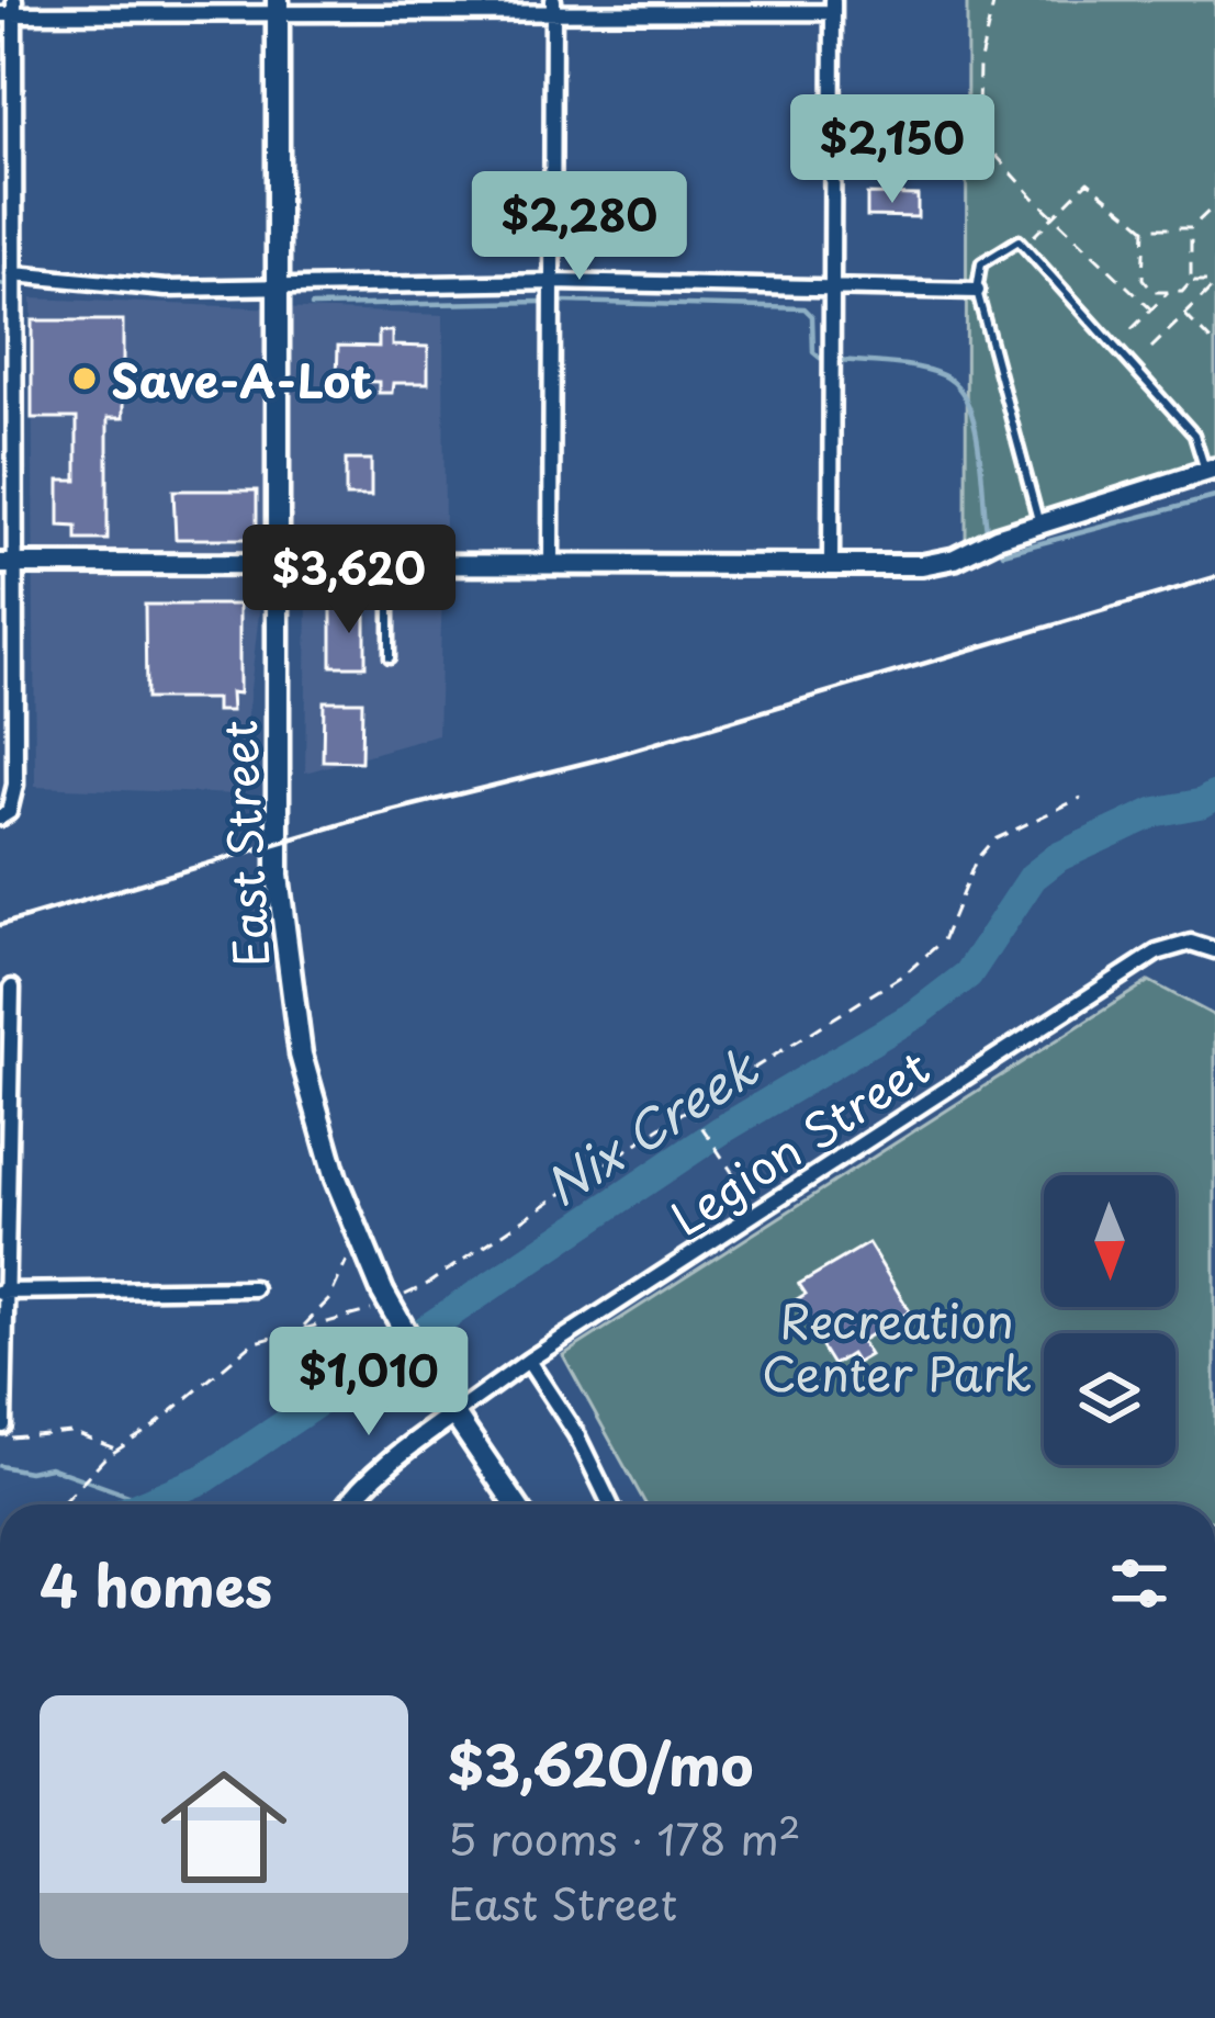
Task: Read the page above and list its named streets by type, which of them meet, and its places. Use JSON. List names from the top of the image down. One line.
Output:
{"streets":{"main road":["East Street"],"street":["Legion Street"]},"crossings":[["East Street","Legion Street"]],"water":["Nix Creek"],"parks":["Recreation Center Park"],"places":["Save-A-Lot"],"north":"bottom","page":{"price":["$2,150","$2,280","$3,620","$1,010"],"heading":"4 homes","list":[{"name":"$3,620/mo","note":"5 rooms · 178 m² · East Street"}]}}
